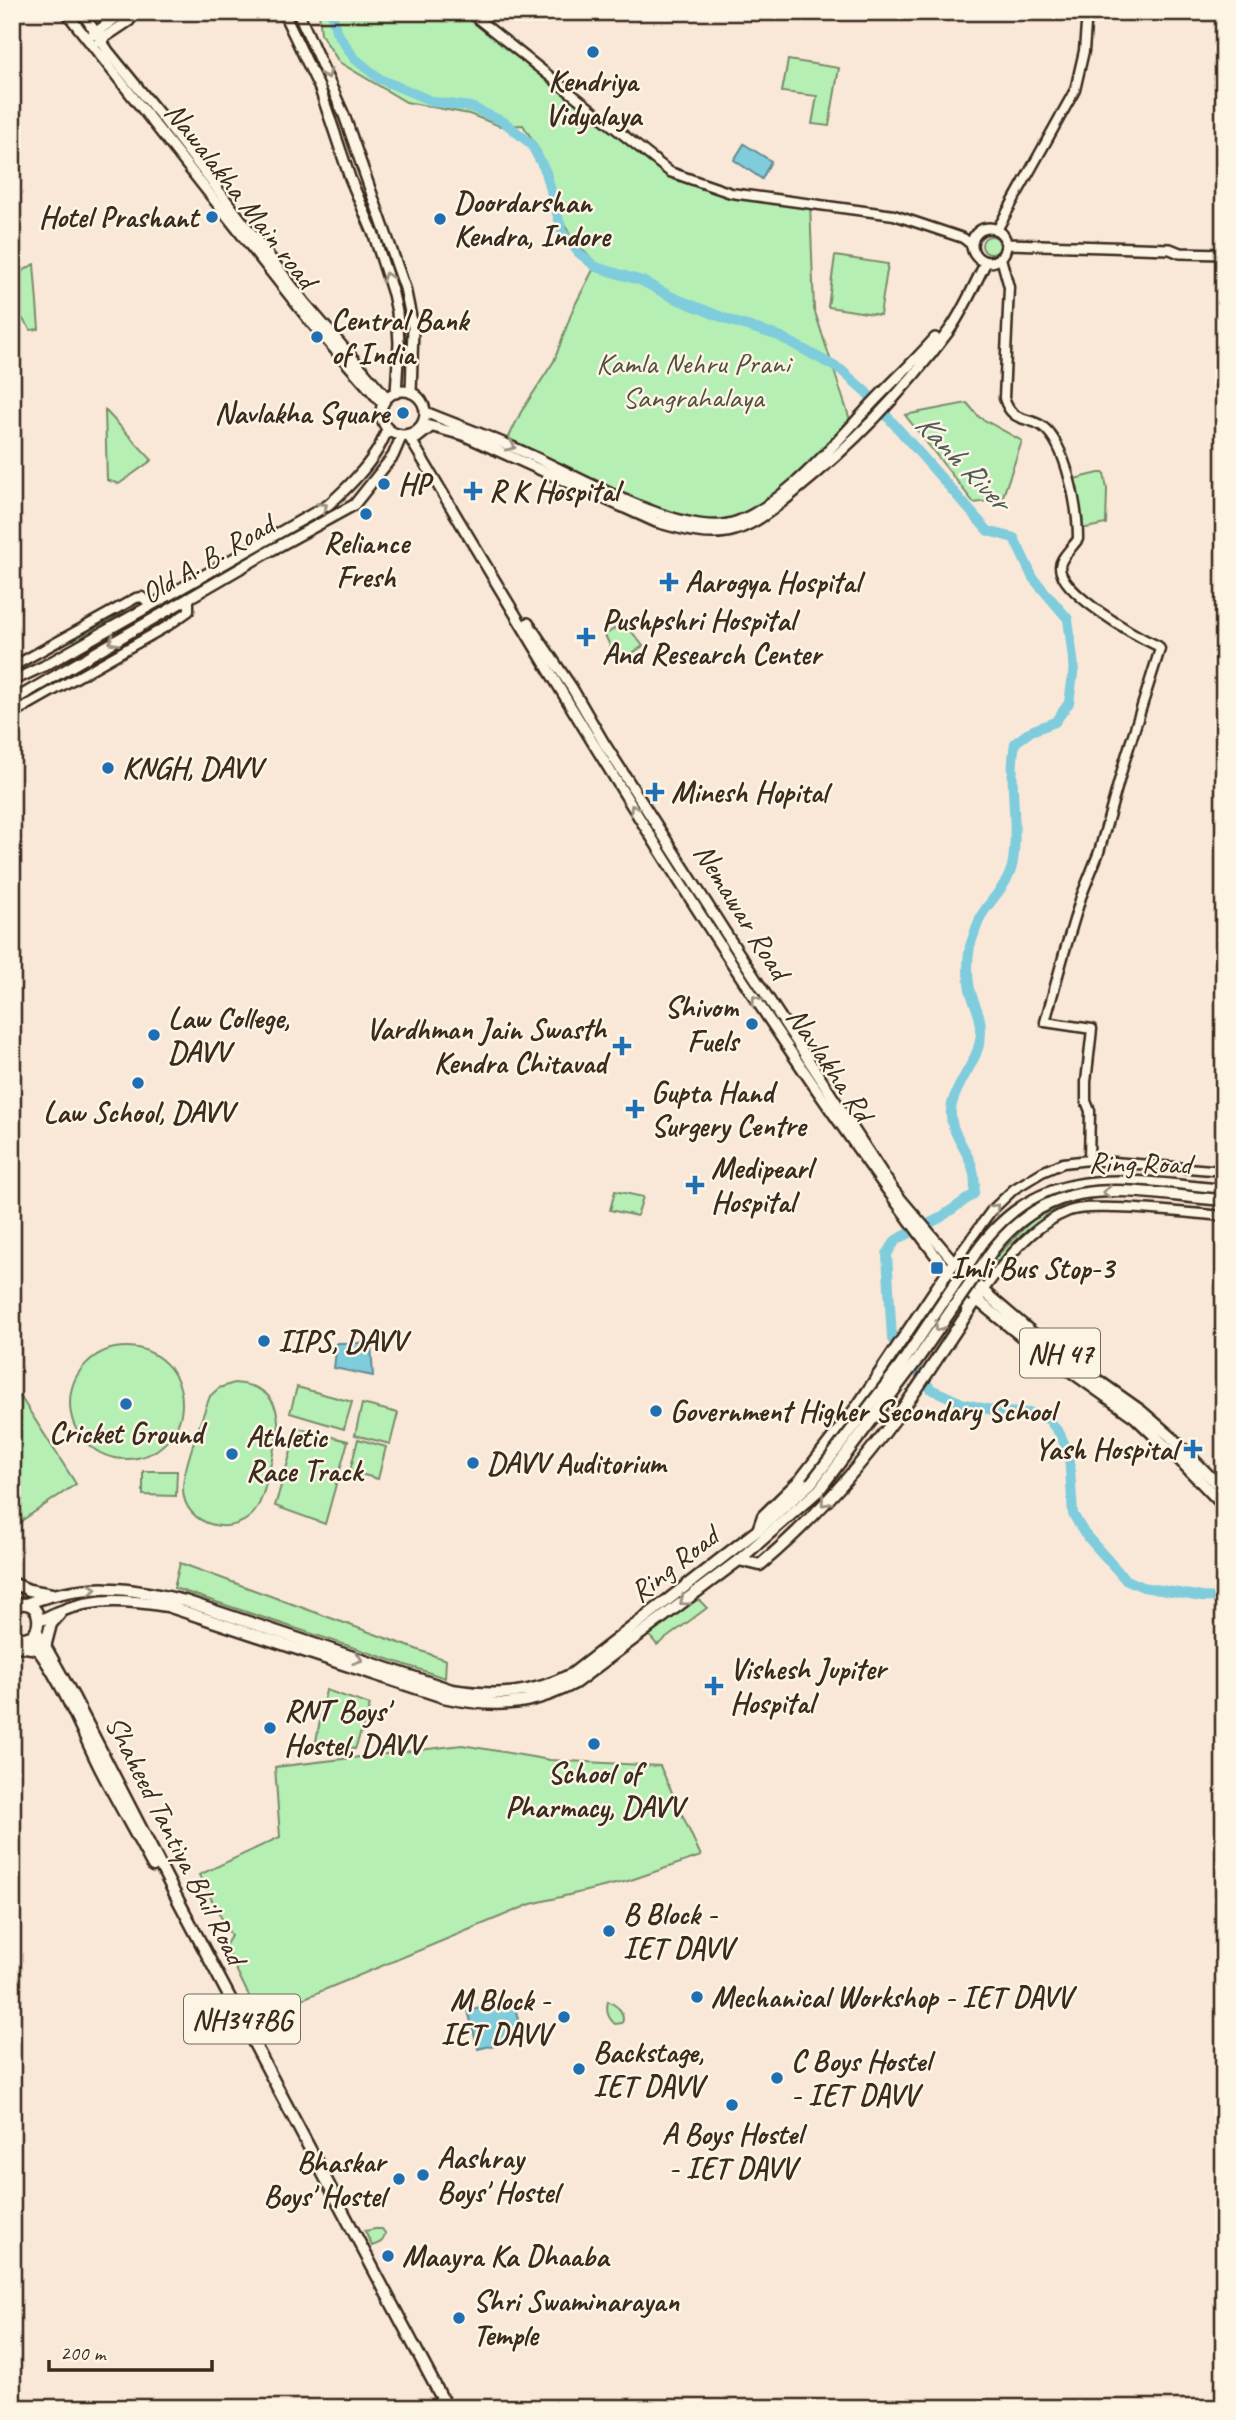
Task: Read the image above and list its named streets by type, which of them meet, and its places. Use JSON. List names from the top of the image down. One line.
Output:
{"streets":{"main road":["Nawalakha Main road","Old A. B. Road","Navlakha Rd","Ring Road","NH 47","Shaheed Tantiya Bhil Road","NH347BG"]},"crossings":[["Nawalakha Main road","Old A. B. Road"],["Nawalakha Main road","Navlakha Rd"],["Old A. B. Road","Navlakha Rd"],["Ring Road","Shaheed Tantiya Bhil Road"]],"water":["Kanh River"],"parks":["Kamla Nehru Prani Sangrahalaya"],"places":{"other":["Kendriya Vidyalaya","Hotel Prashant","Doordarshan Kendra, Indore","Central Bank of India","Navlakha Square","HP","Reliance Fresh","KNGH, DAVV","Shivom Fuels","Law College, DAVV","Law School, DAVV","IIPS, DAVV","Cricket Ground","Government Higher Secondary School","Athletic Race Track","DAVV Auditorium","RNT Boys' Hostel, DAVV","School of Pharmacy, DAVV","B Block - IET DAVV","Mechanical Workshop - IET DAVV","M Block - IET DAVV","Backstage, IET DAVV","C Boys Hostel - IET DAVV","A Boys Hostel - IET DAVV","Aashray Boys' Hostel","Bhaskar Boys' Hostel","Maayra Ka Dhaaba","Shri Swaminarayan Temple"],"health":["R K Hospital","Aarogya Hospital","Pushpshri Hospital And Research Center","Minesh Hopital","Vardhman Jain Swasth Kendra Chitavad","Gupta Hand Surgery Centre","Medipearl Hospital","Yash Hospital","Vishesh Jupiter Hospital"],"transit":["Imli Bus Stop-3"]},"scale_bar":"200 m"}
